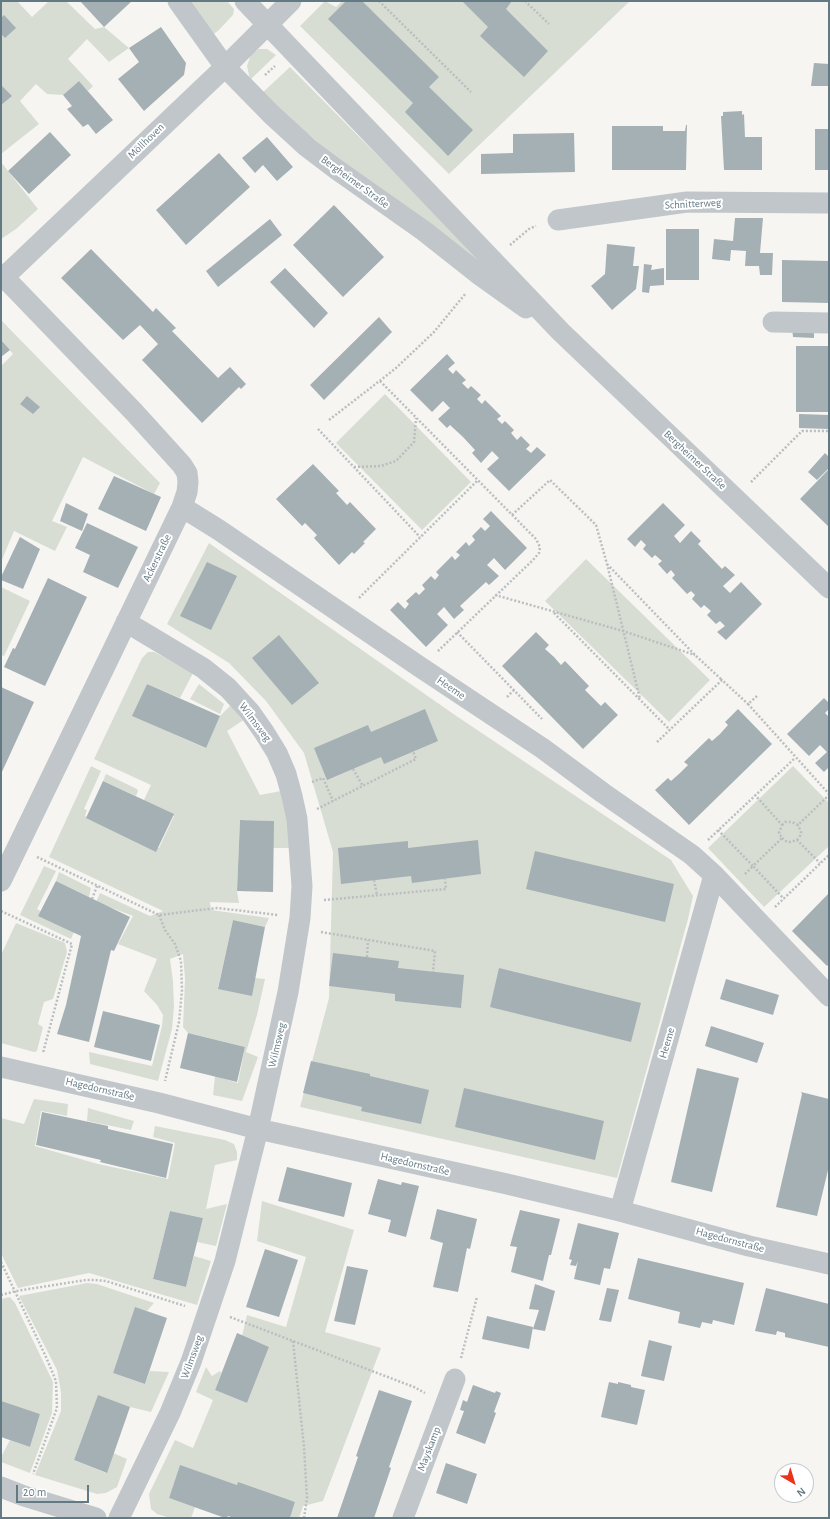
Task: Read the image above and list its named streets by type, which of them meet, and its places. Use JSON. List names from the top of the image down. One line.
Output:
{"streets":{"street":["Möllhoven","Bergheimer Straße","Schnitterweg","Ackerstraße","Heeme","Wilmsweg","Hagedornstraße","Mayskamp"]},"crossings":[["Möllhoven","Bergheimer Straße"],["Möllhoven","Ackerstraße"],["Ackerstraße","Heeme"],["Ackerstraße","Wilmsweg"],["Heeme","Hagedornstraße"],["Wilmsweg","Hagedornstraße"]],"scale_bar":"20 m","north":"bottom right"}
